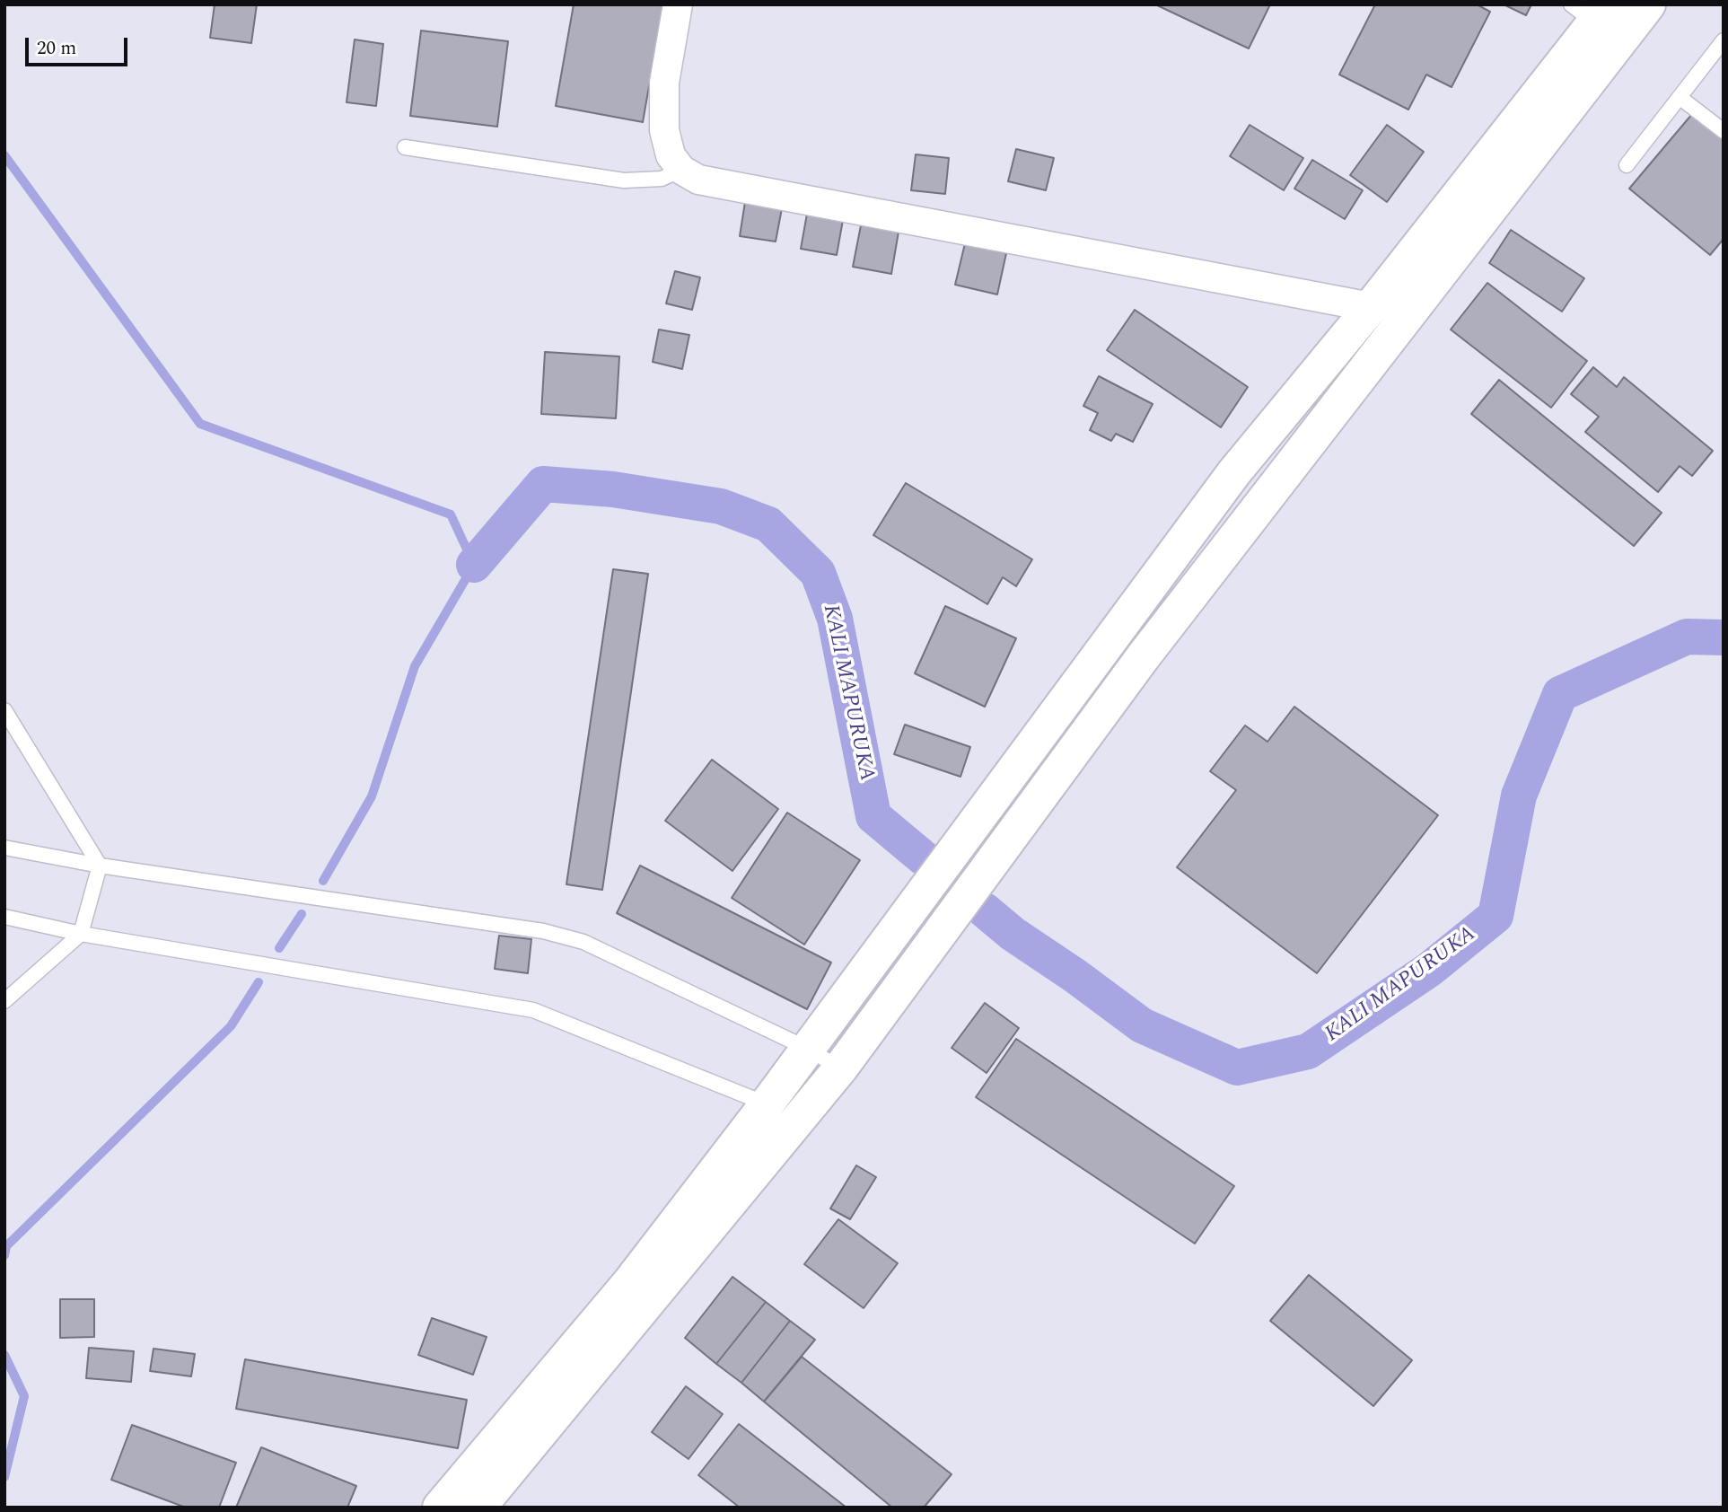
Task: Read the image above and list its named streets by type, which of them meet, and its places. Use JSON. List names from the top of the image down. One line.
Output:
{"water":["KALI MAPURUKA"],"scale_bar":"20 m"}
